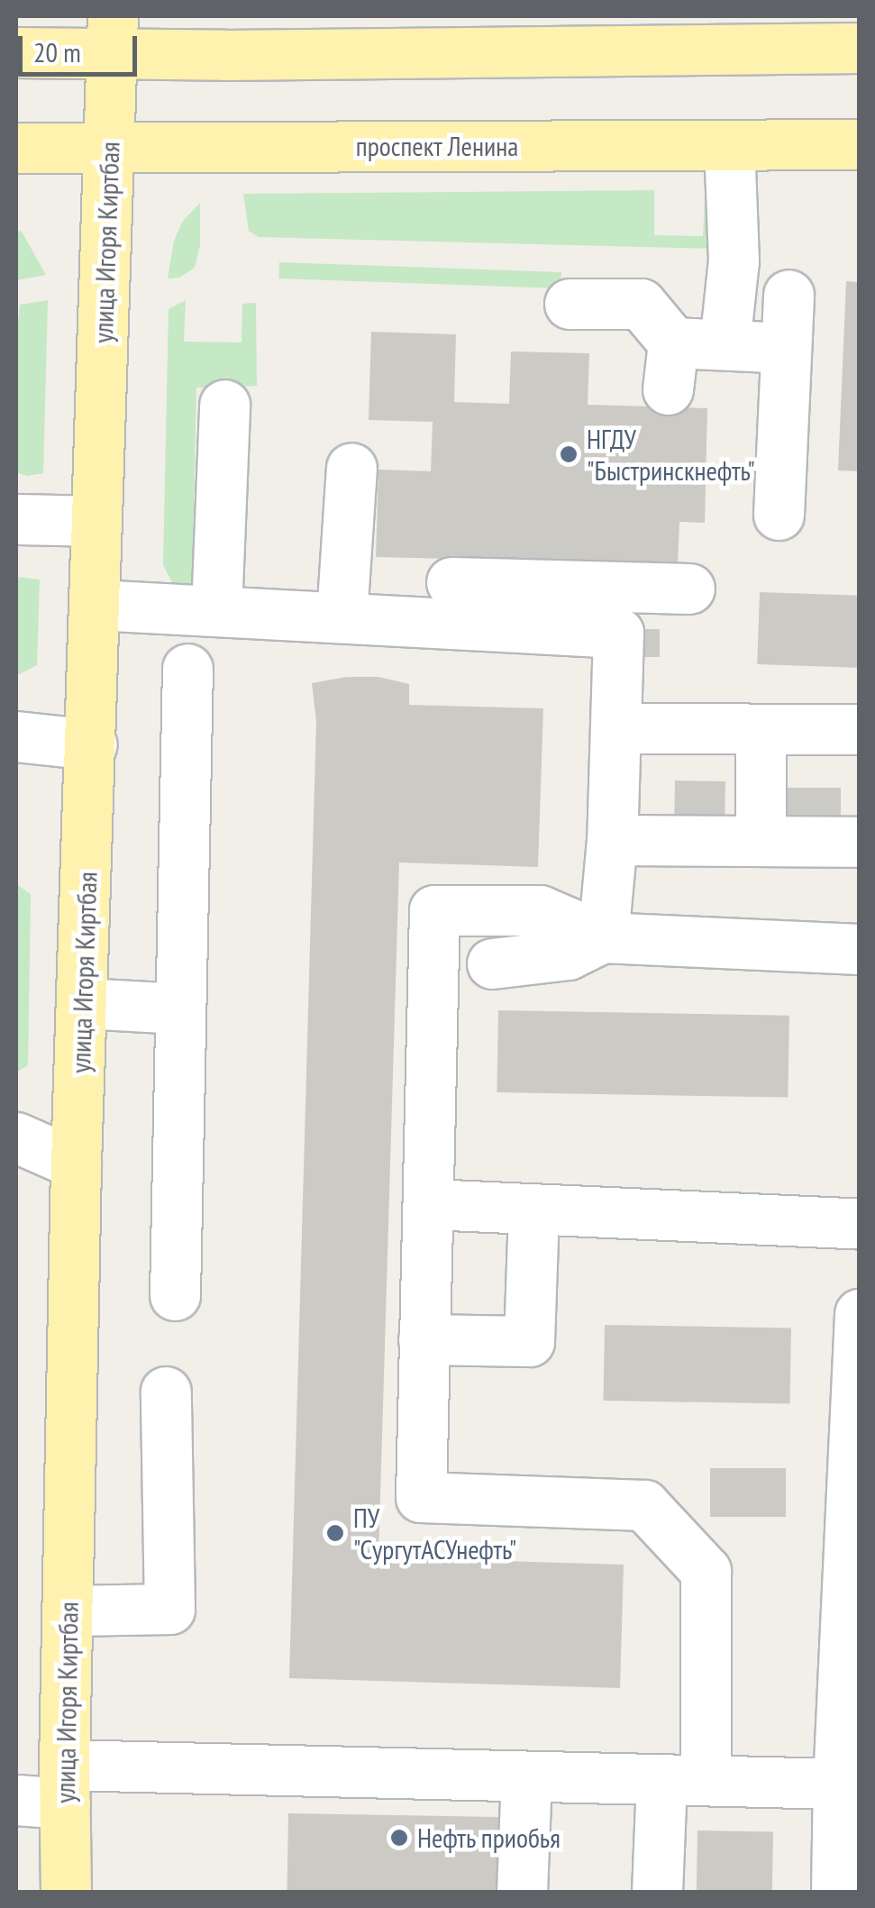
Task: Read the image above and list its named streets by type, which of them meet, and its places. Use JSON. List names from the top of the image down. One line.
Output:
{"streets":{"main road":["проспект Ленина","улица Игоря Киртбая"]},"crossings":[["проспект Ленина","улица Игоря Киртбая"]],"places":["НГДУ \"Быстринскнефть\"","ПУ \"СургутАСУнефть\"","Нефть приобья"],"scale_bar":"20 m"}
